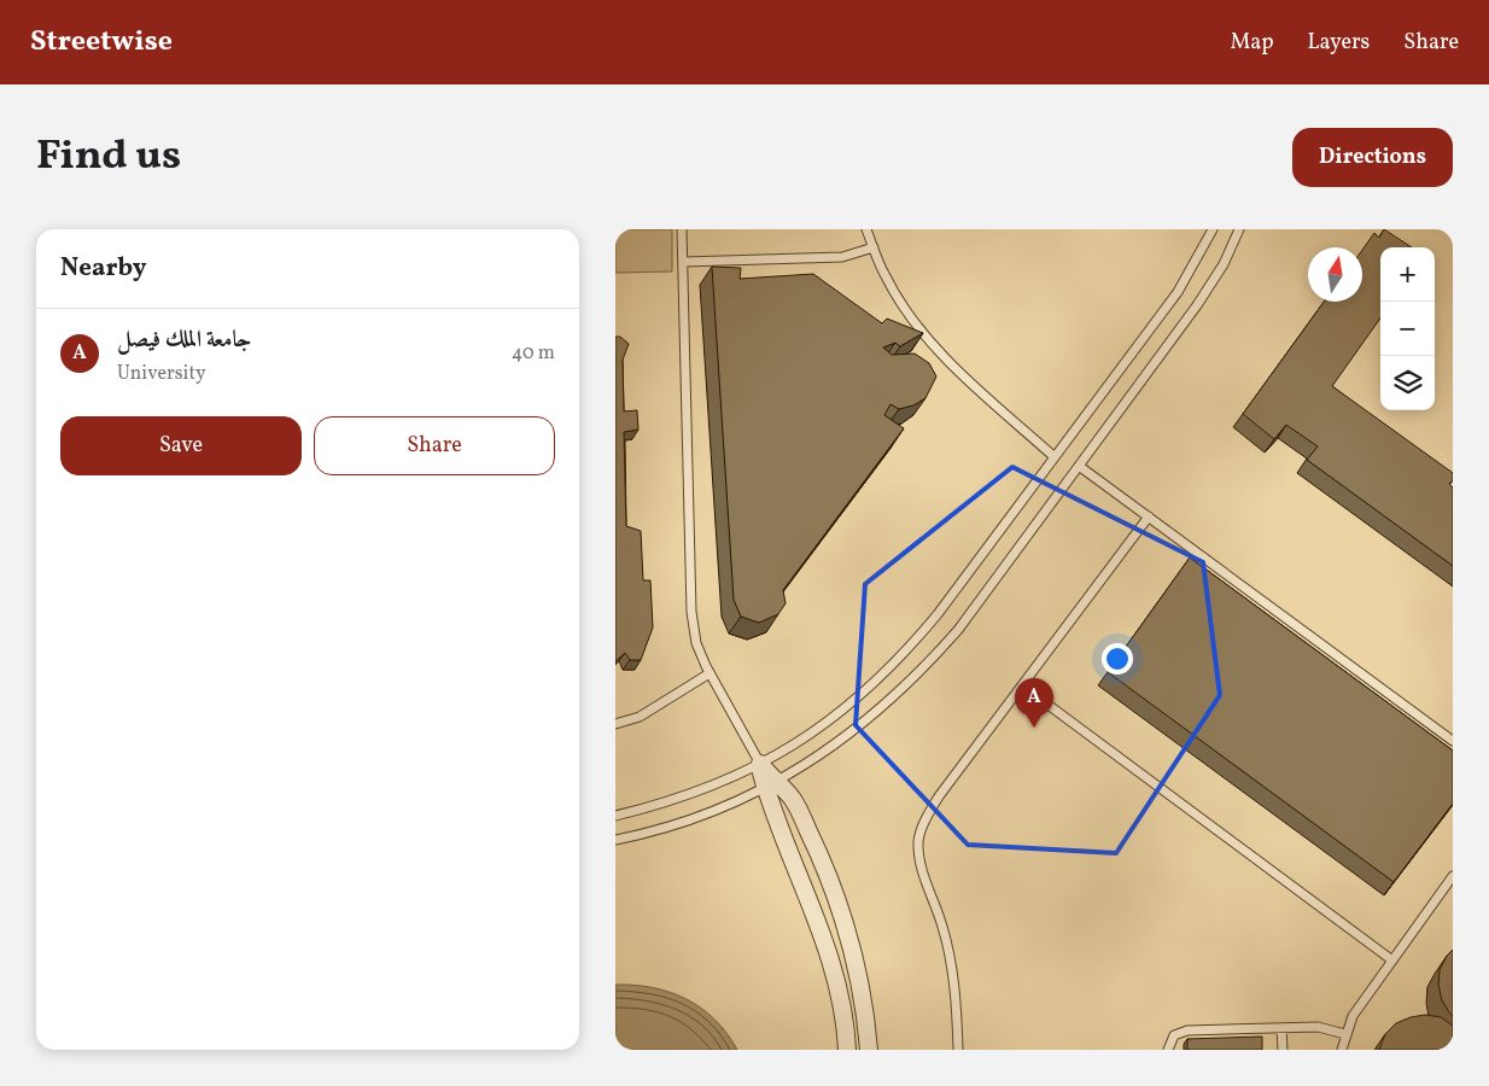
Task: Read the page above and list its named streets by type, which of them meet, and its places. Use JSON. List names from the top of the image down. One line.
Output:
{"north":"top","page":{"header":"Streetwise","nav":["Map","Layers","Share"],"title":"Find us","buttons":["Directions",["Save","Share"]],"heading":"Nearby","map_buttons":["+","−"],"list":[{"mark":"A","name":"جامعة الملك فيصل","note":"University","value":"40 m"}],"pins":"A"}}
